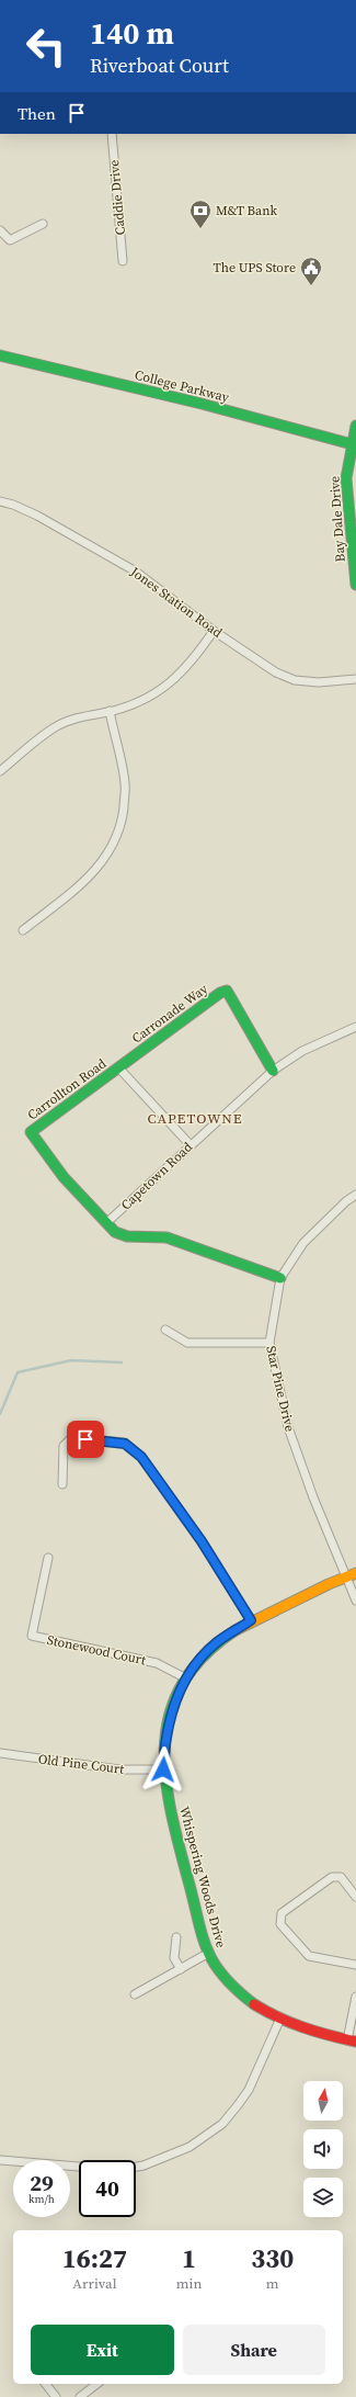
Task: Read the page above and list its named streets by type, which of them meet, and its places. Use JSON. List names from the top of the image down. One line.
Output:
{"streets":{"street":["Caddie Drive","College Parkway","Bay Dale Drive","Jones Station Road","Carronade Way","Carrollton Road","Capetown Road","Star Pine Drive","Stonewood Court","Old Pine Court","Whispering Woods Drive"]},"crossings":[["College Parkway","Bay Dale Drive"],["Carronade Way","Carrollton Road"],["Carronade Way","Capetown Road"],["Carrollton Road","Capetown Road"],["Star Pine Drive","Whispering Woods Drive"],["Stonewood Court","Whispering Woods Drive"],["Old Pine Court","Whispering Woods Drive"]],"districts":["CAPETOWNE"],"places":{"bank":["M&T Bank"],"public building":["The UPS Store"]},"north":"top","page":{"turn":["140 m","Riverboat Court"],"then":"Then","speed":"29 km/h","limit":"40","eta":["16:27","Arrival","1","min","330","m"],"buttons":["Exit","Share"]}}
